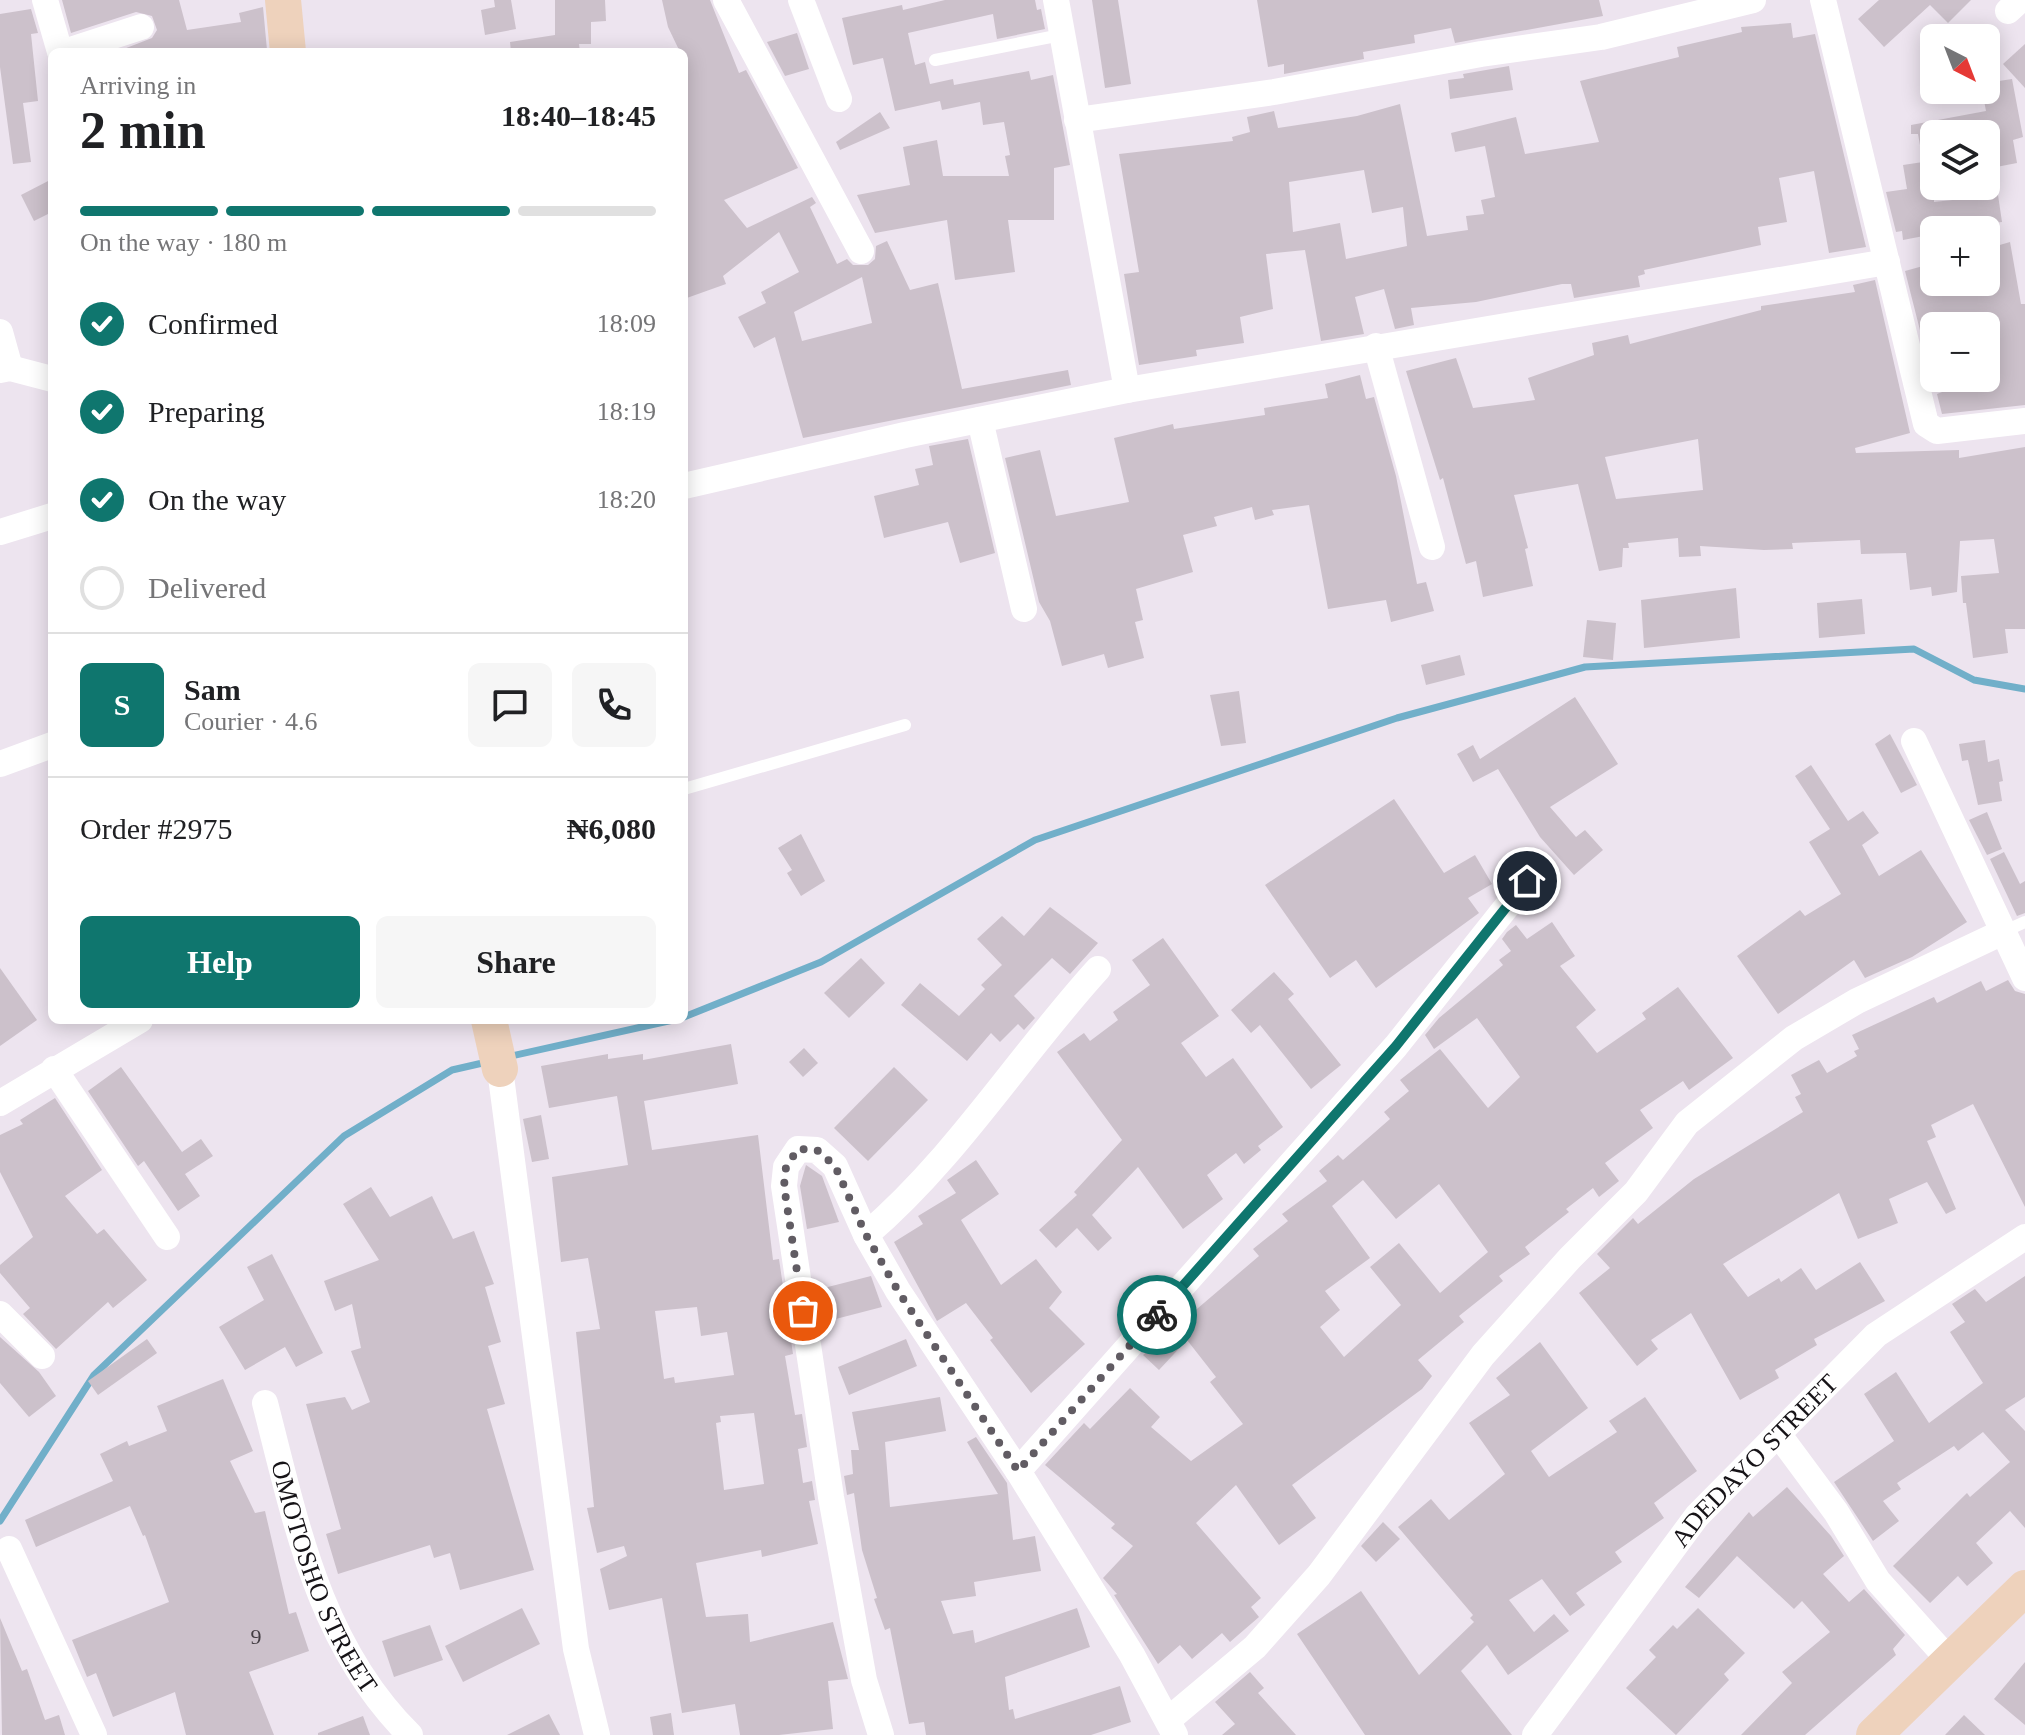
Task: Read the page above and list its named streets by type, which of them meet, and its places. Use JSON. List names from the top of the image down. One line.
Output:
{"streets":{"street":["ADEDAYO STREET","OMOTOSHO STREET"]},"house_numbers":["9"],"north":"bottom right","page":{"map_buttons":["+","−"],"heading":["2 min","Arriving in","18:40–18:45"],"panel":["Sam","Courier · 4.6","Order #2975","₦6,080"],"bar":"On the way · 180 m","list":[["Confirmed","18:09"],["Preparing","18:19"],["On the way","18:20"],"Delivered"],"round":"S","buttons":["Help","Share"]}}
